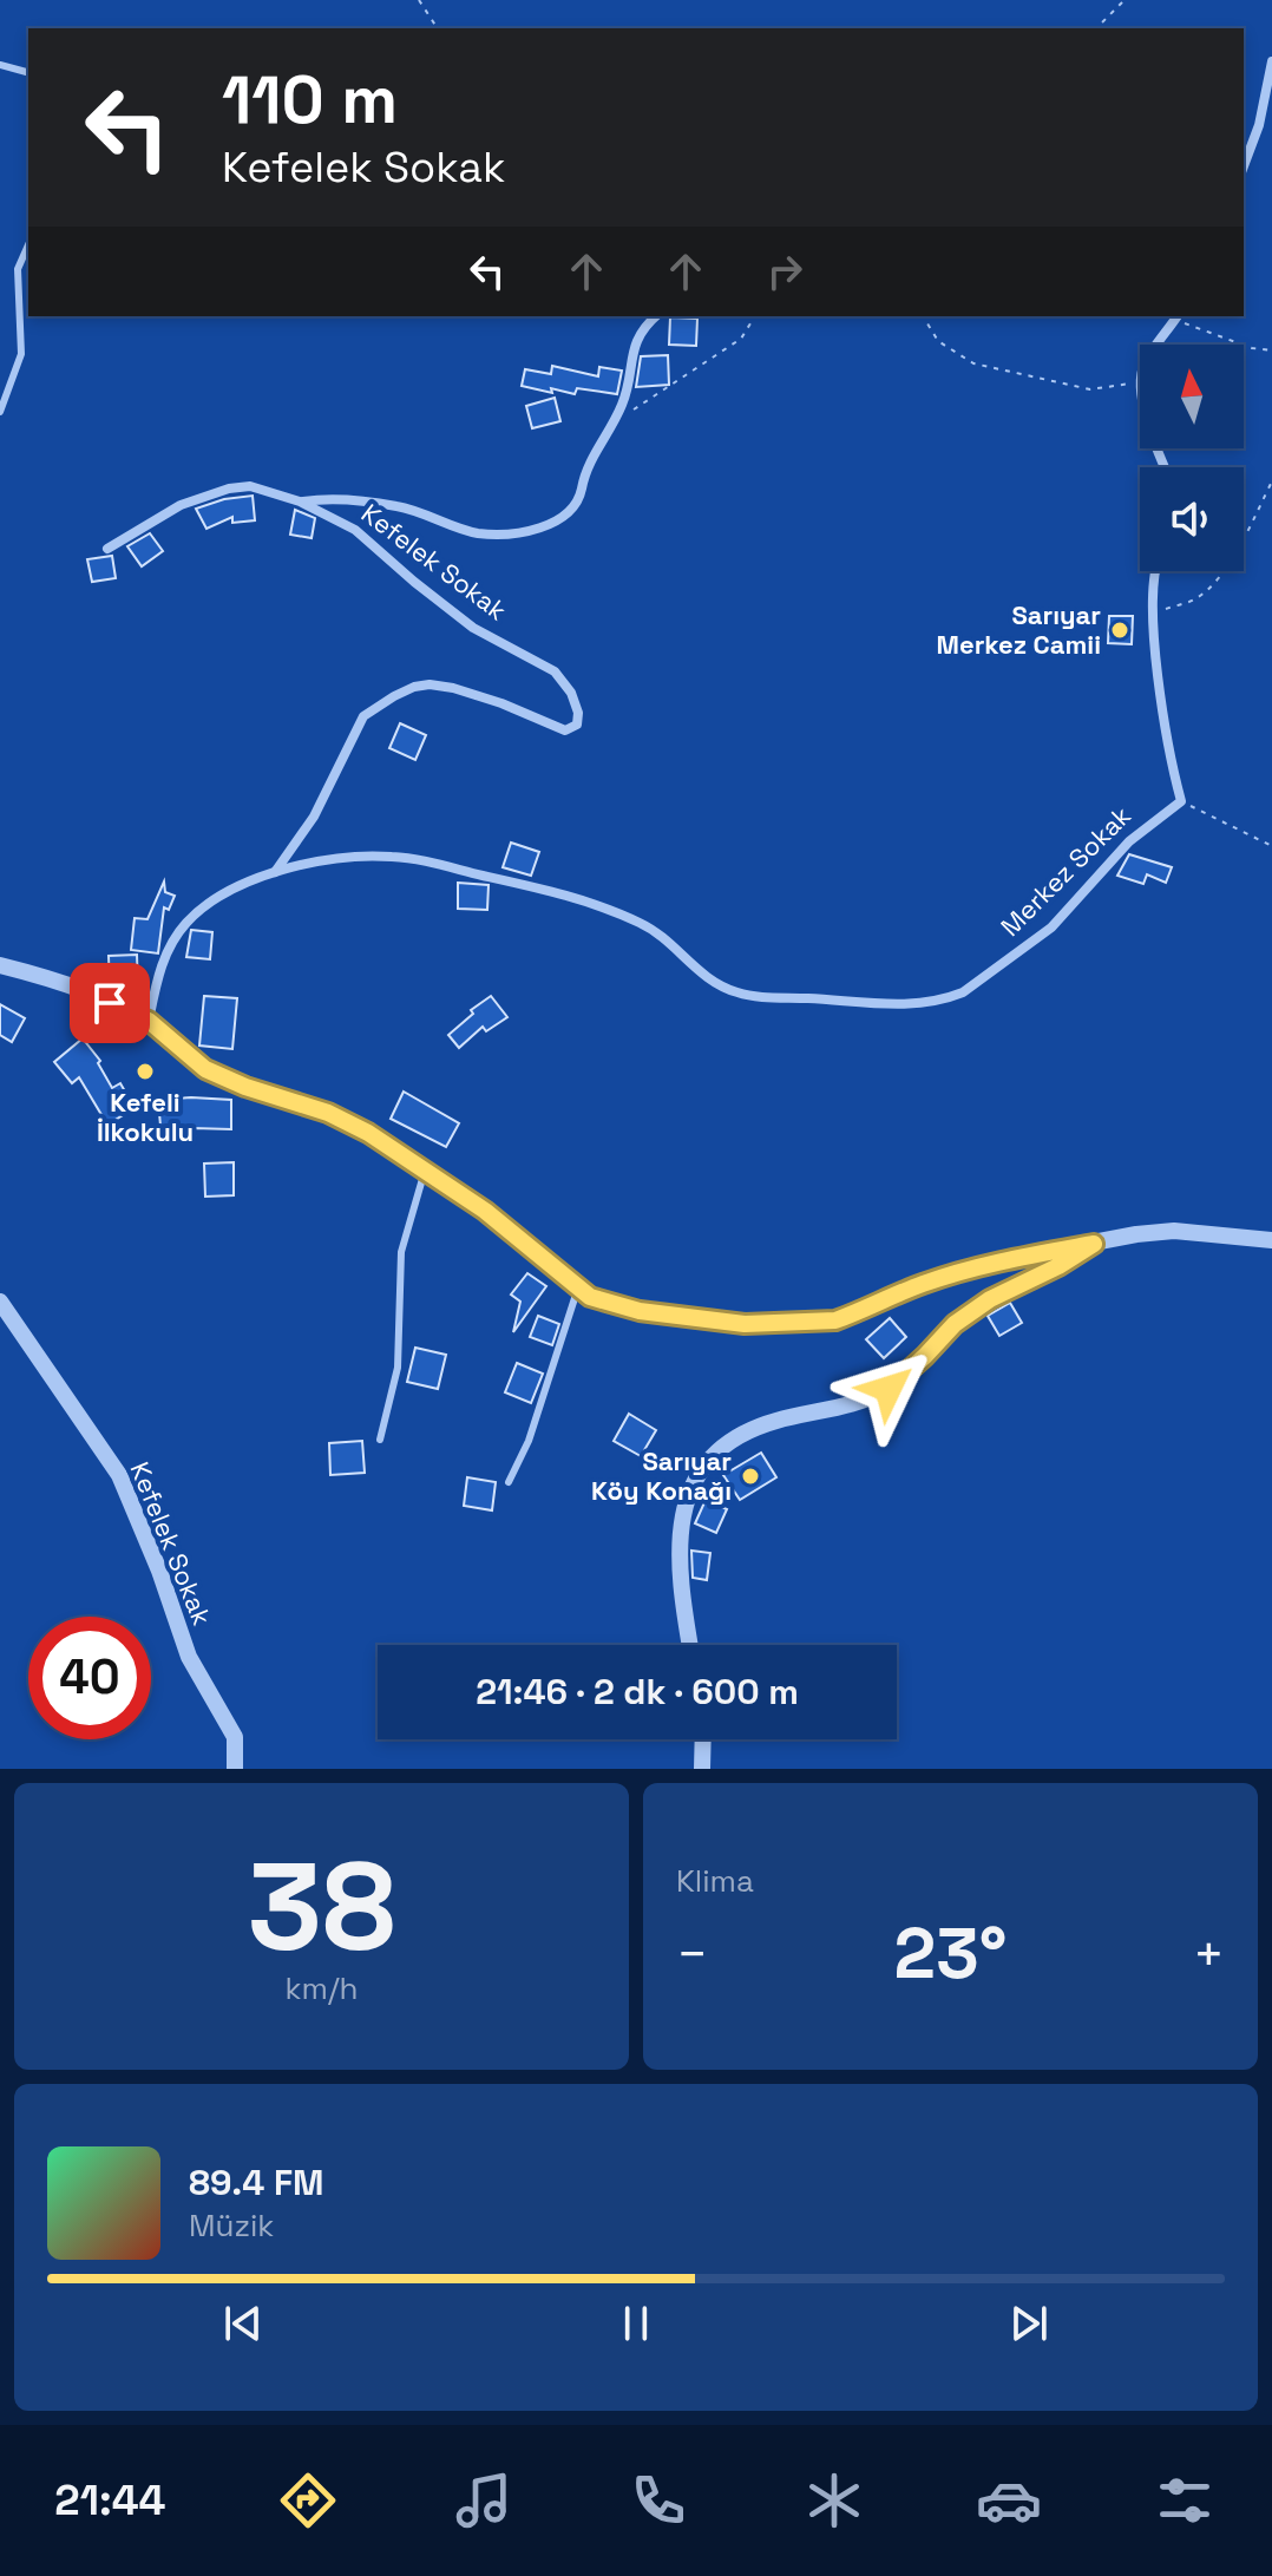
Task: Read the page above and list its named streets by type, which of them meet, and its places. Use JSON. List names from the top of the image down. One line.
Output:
{"streets":{"street":["Kefelek Sokak","Merkez Sokak"]},"crossings":[["Kefelek Sokak","Merkez Sokak"]],"places":["Sarıyar Merkez Camii","Kefeli İlkokulu","Sarıyar Köy Konağı"],"north":"top","page":{"turn":["110 m","Kefelek Sokak"],"limit":"40","trip":"21:46 · 2 dk · 600 m","tile":[["38","km/h"],"Klima"],"heat":["−","23°","+"],"song":["89.4 FM","Müzik"],"tabs":"21:44"}}
